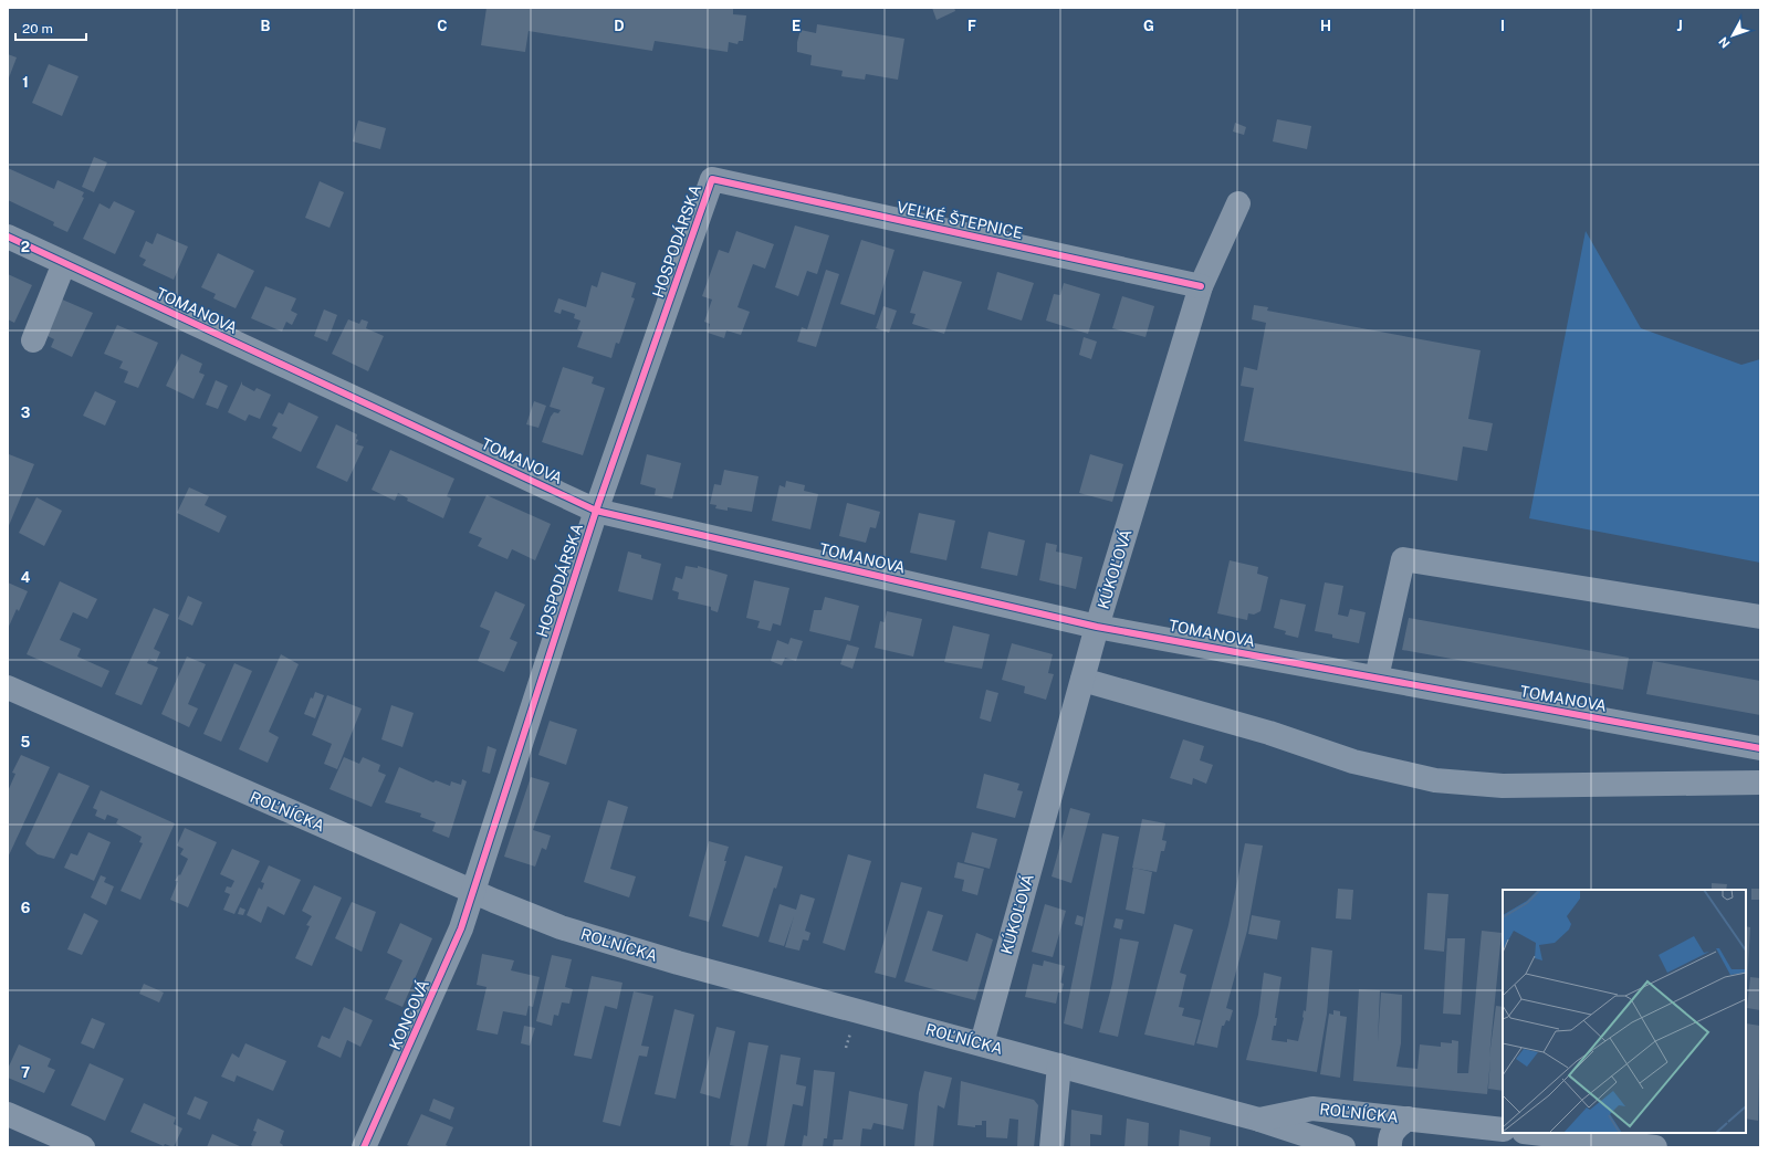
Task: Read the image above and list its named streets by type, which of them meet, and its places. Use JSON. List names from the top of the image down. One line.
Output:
{"streets":{"street":["VEĽKÉ ŠTEPNICE","HOSPODÁRSKA","TOMANOVA","KÚKOĽOVÁ","ROĽNÍCKA","KONCOVÁ"]},"crossings":[["VEĽKÉ ŠTEPNICE","HOSPODÁRSKA"],["VEĽKÉ ŠTEPNICE","KÚKOĽOVÁ"],["HOSPODÁRSKA","TOMANOVA"],["HOSPODÁRSKA","ROĽNÍCKA"],["HOSPODÁRSKA","KONCOVÁ"],["TOMANOVA","KÚKOĽOVÁ"],["KÚKOĽOVÁ","ROĽNÍCKA"],["ROĽNÍCKA","KONCOVÁ"]],"scale_bar":"20 m","north":"bottom left","grid":{"columns":["B","C","D","E","F","G","H","I","J"],"rows":["1","2","3","4","5","6","7"]}}
